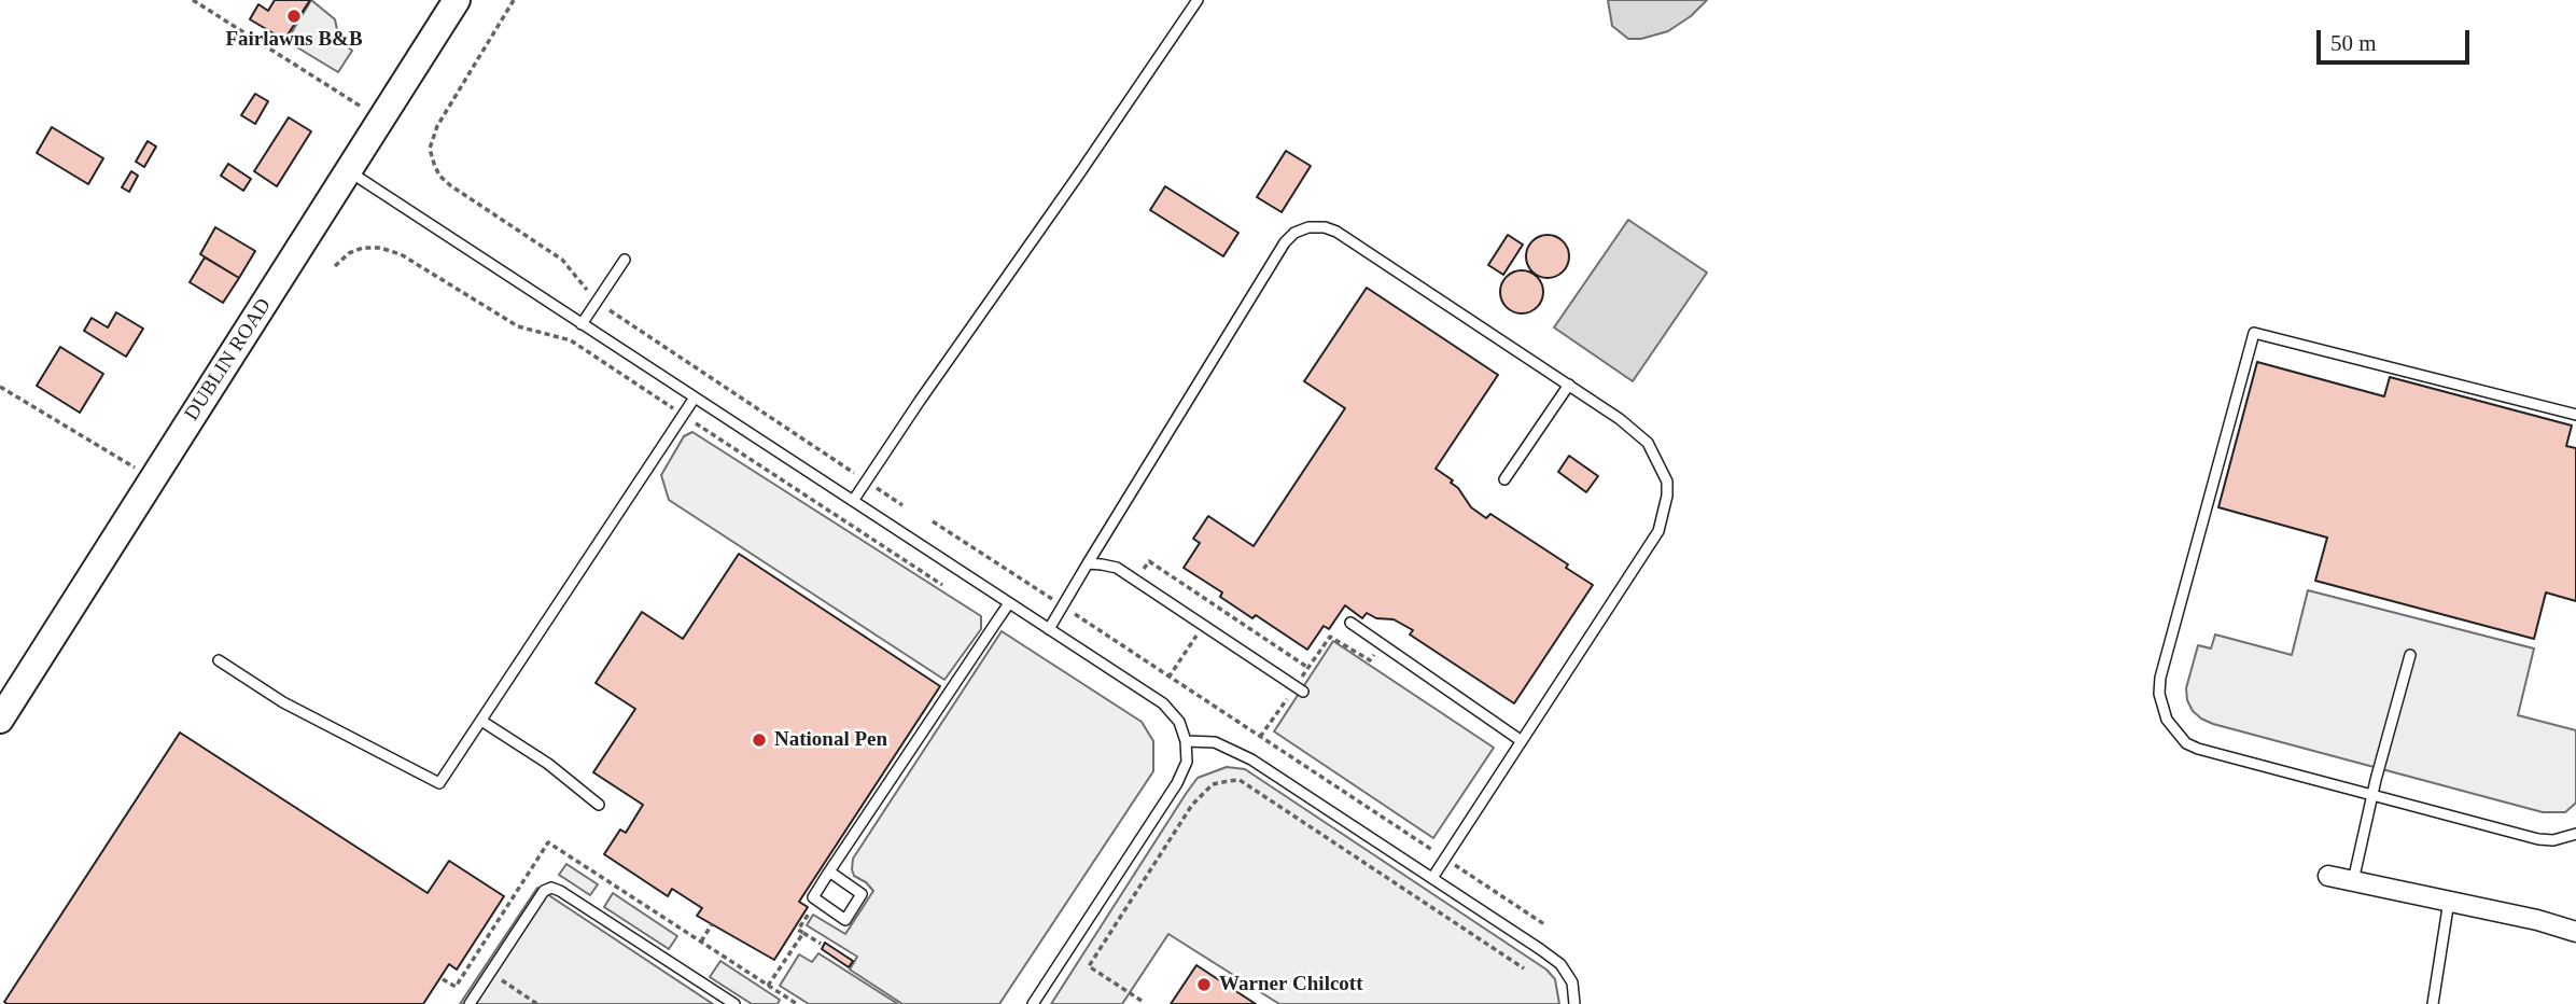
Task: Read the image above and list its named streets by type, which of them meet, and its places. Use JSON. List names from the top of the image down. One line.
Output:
{"streets":{"main road":["DUBLIN ROAD"]},"places":["Fairlawns B&B","National Pen","Warner Chilcott"],"scale_bar":"50 m"}
